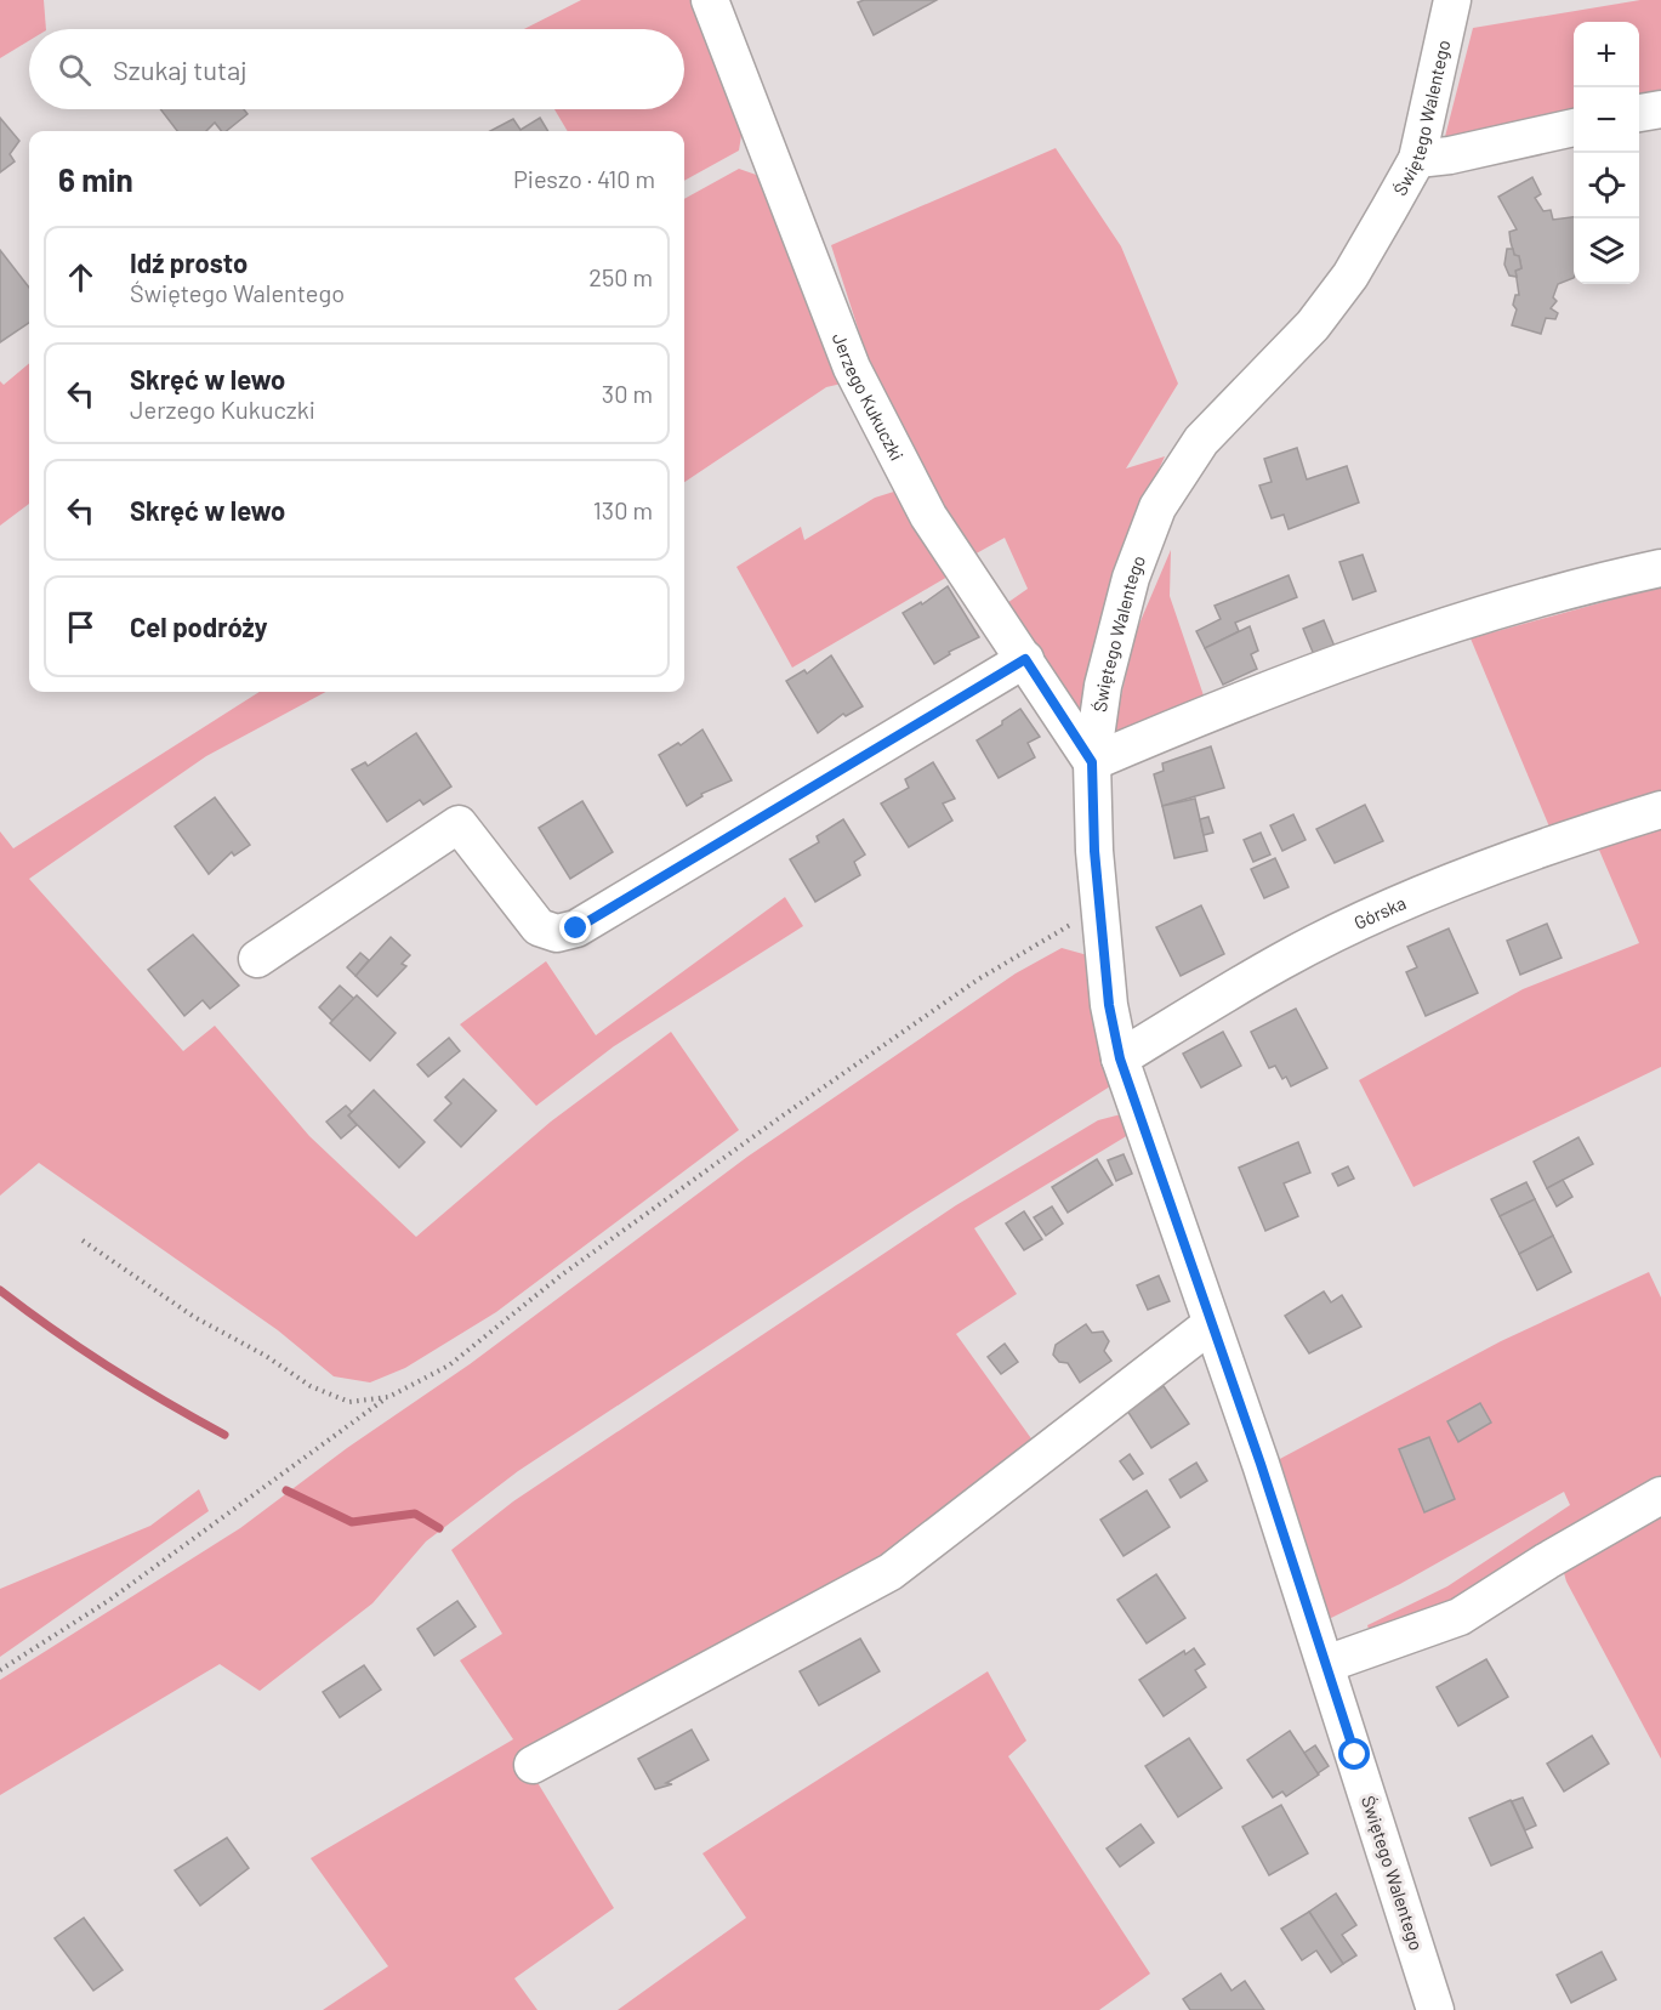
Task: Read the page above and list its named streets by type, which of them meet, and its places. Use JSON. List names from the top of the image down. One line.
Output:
{"streets":{"street":["Świętego Walentego","Jerzego Kukuczki","Górska"]},"crossings":[["Świętego Walentego","Jerzego Kukuczki"],["Świętego Walentego","Górska"]],"page":{"map_buttons":["+","−"],"search":"Szukaj tutaj","heading":["6 min","Pieszo · 410 m"],"list":[["Idź prosto","Świętego Walentego","250 m"],["Skręć w lewo","Jerzego Kukuczki","30 m"],["Skręć w lewo","130 m"],"Cel podróży"]}}
